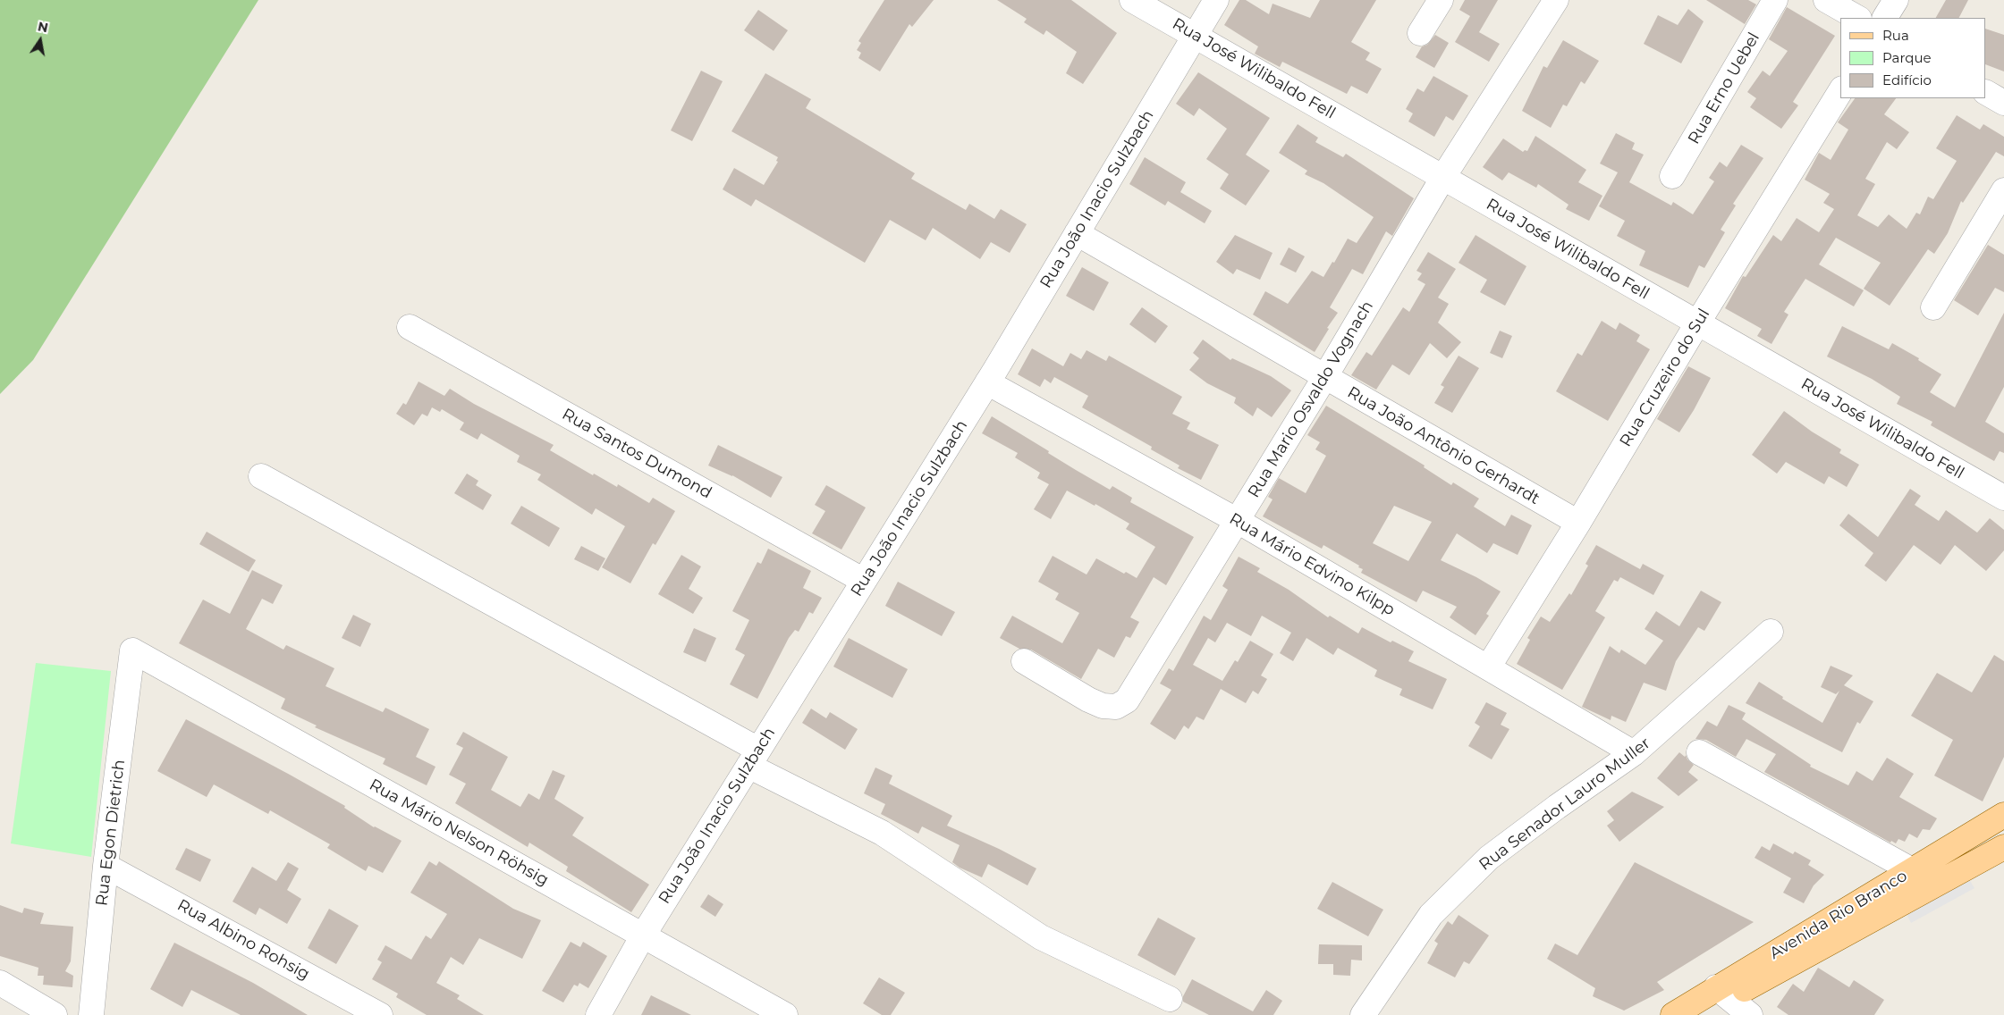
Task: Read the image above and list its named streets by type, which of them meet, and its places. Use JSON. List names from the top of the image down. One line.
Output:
{"streets":{"main road":["Avenida Rio Branco"],"street":["Rua José Wilibaldo Fell","Rua Erno Uebel","Rua João Inacio Sulzbach","Rua Cruzeiro do Sul","Rua Mario Osvaldo Vognach","Rua João Antônio Gerhardt","Rua Santos Dumond","Rua Mário Edvino Kilpp","Rua Senador Lauro Muller","Rua Egon Dietrich","Rua Mário Nelson Röhsig","Rua Albino Rohsig"]},"crossings":[["Rua José Wilibaldo Fell","Rua João Inacio Sulzbach"],["Rua José Wilibaldo Fell","Rua Cruzeiro do Sul"],["Rua José Wilibaldo Fell","Rua Mario Osvaldo Vognach"],["Rua João Inacio Sulzbach","Rua João Antônio Gerhardt"],["Rua João Inacio Sulzbach","Rua Santos Dumond"],["Rua João Inacio Sulzbach","Rua Mário Edvino Kilpp"],["Rua João Inacio Sulzbach","Rua Mário Nelson Röhsig"],["Rua Cruzeiro do Sul","Rua João Antônio Gerhardt"],["Rua Cruzeiro do Sul","Rua Mário Edvino Kilpp"],["Rua Mario Osvaldo Vognach","Rua João Antônio Gerhardt"],["Rua Mario Osvaldo Vognach","Rua Mário Edvino Kilpp"],["Rua Mário Edvino Kilpp","Rua Senador Lauro Muller"],["Rua Egon Dietrich","Rua Mário Nelson Röhsig"],["Rua Egon Dietrich","Rua Albino Rohsig"]],"legend":["Rua","Parque","Edifício"],"north":"top"}
